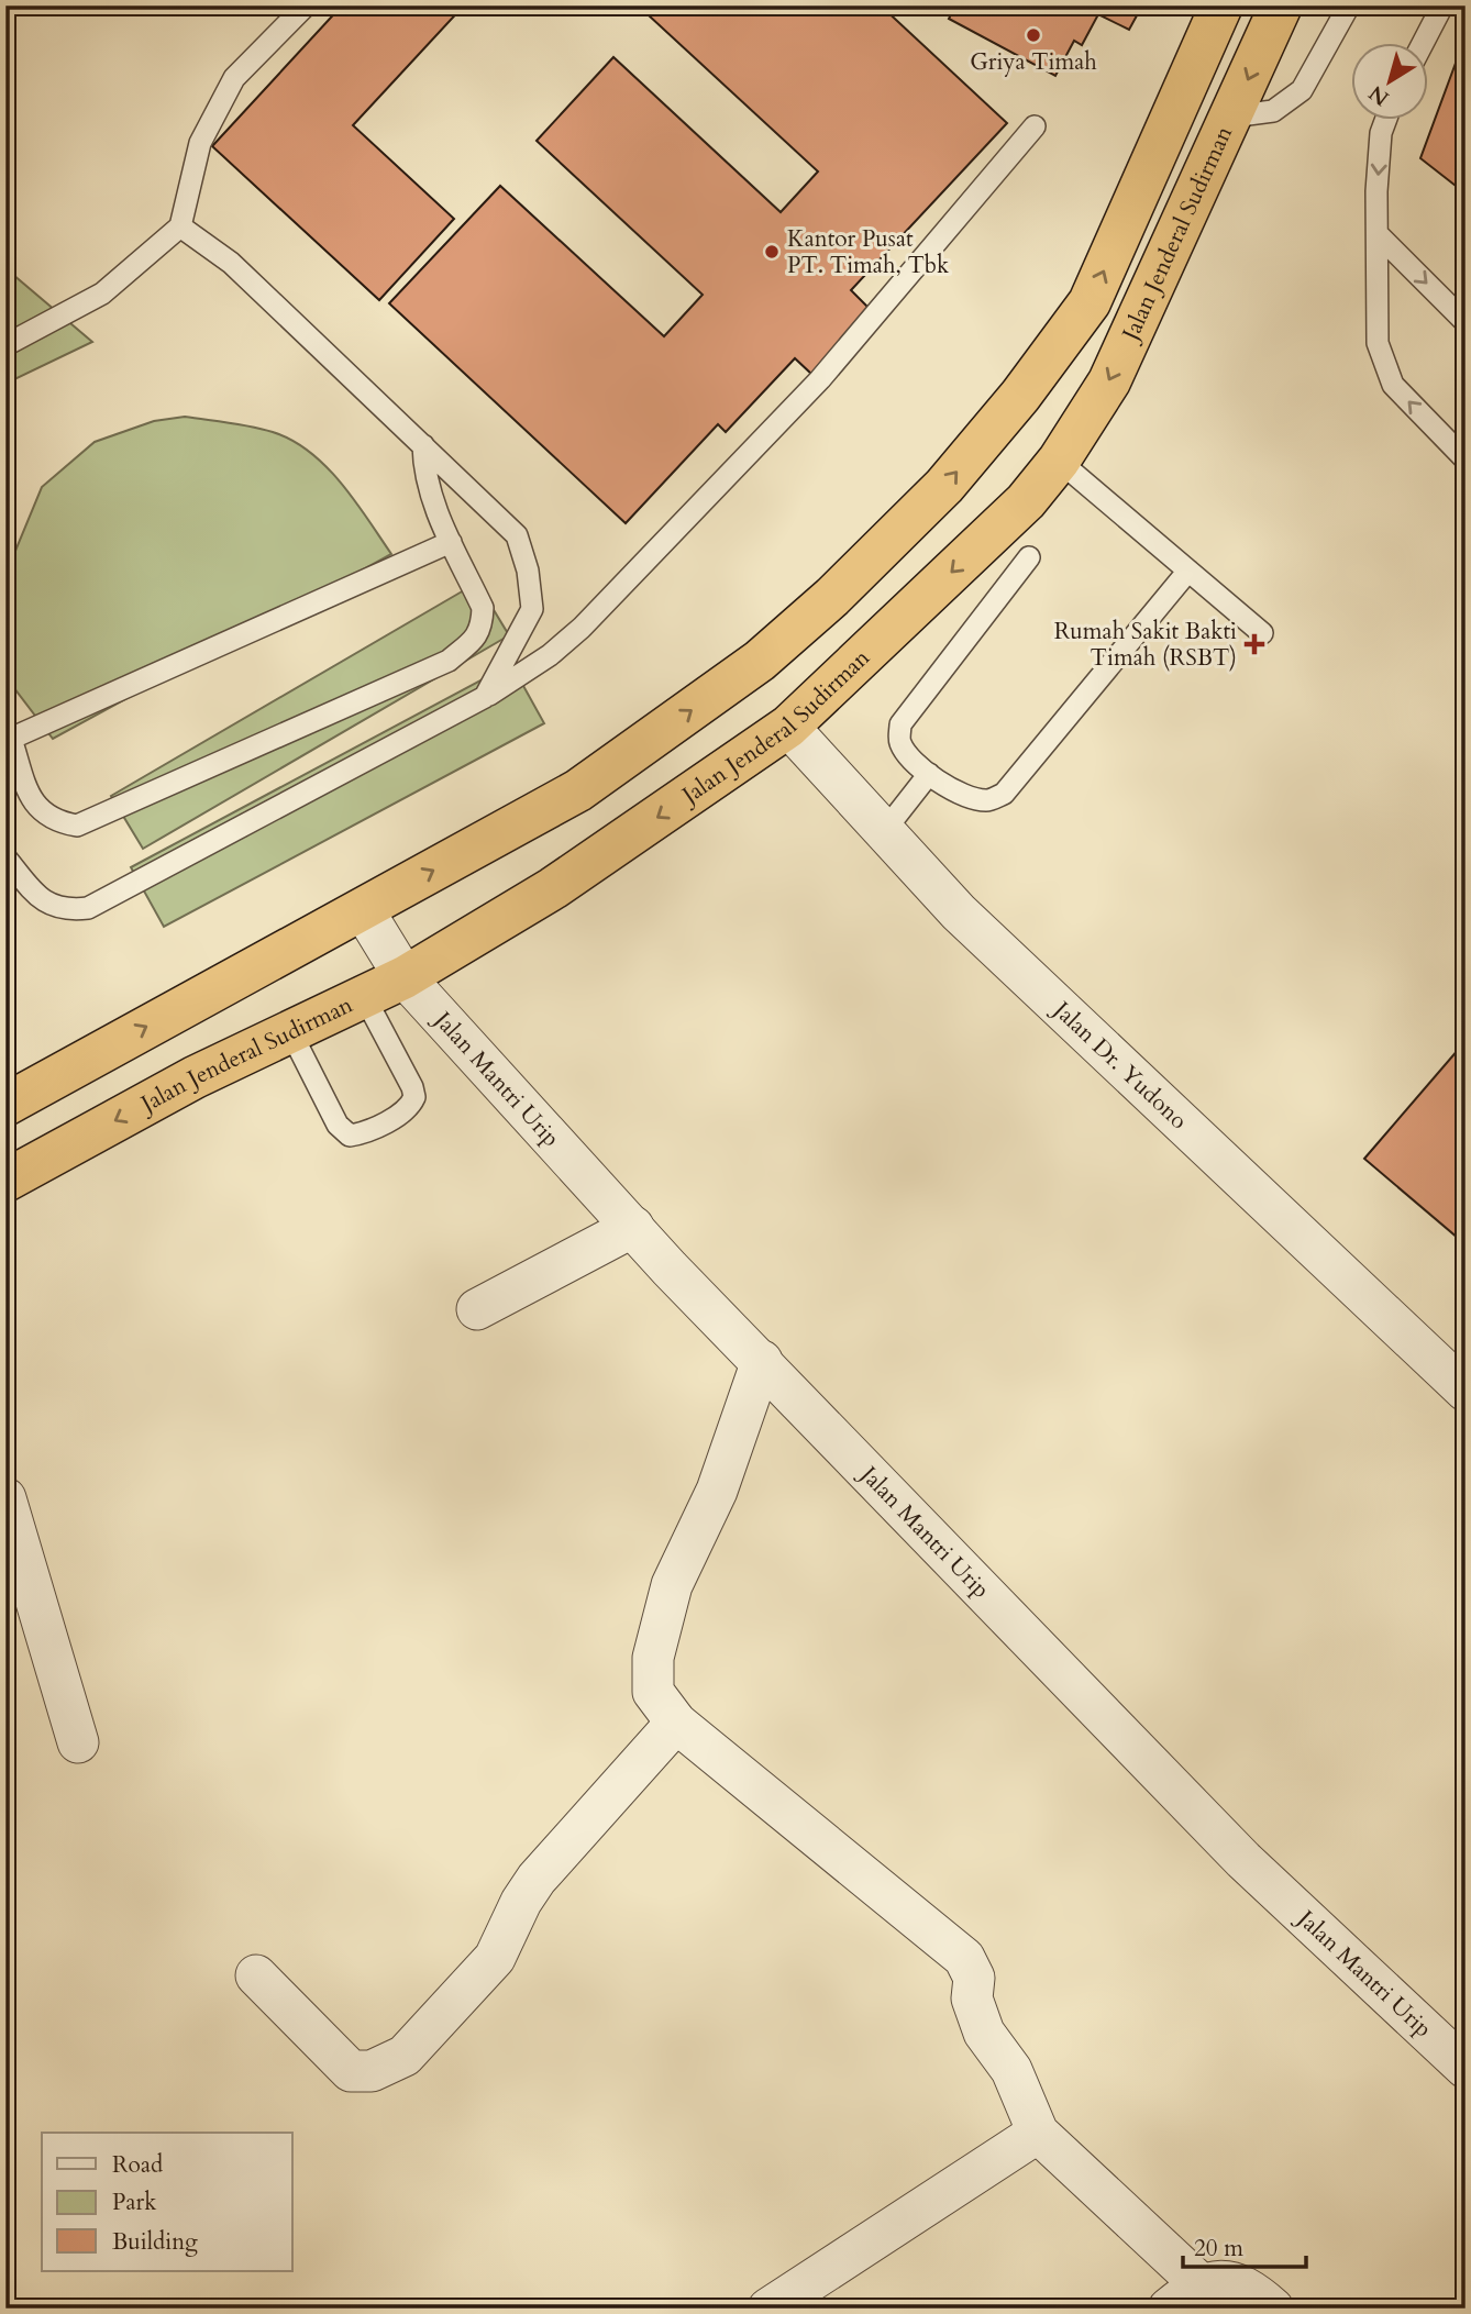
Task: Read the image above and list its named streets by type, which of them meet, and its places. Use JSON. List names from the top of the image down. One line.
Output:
{"streets":{"highway":["Jalan Jenderal Sudirman"],"street":["Jalan Dr. Yudono","Jalan Mantri Urip"]},"crossings":[["Jalan Jenderal Sudirman","Jalan Dr. Yudono"],["Jalan Jenderal Sudirman","Jalan Mantri Urip"]],"places":{"other":["Griya Timah","Kantor Pusat PT. Timah, Tbk"],"health":["Rumah Sakit Bakti Timah (RSBT)"]},"legend":["Road","Park","Building"],"scale_bar":"20 m","north":"bottom left"}
